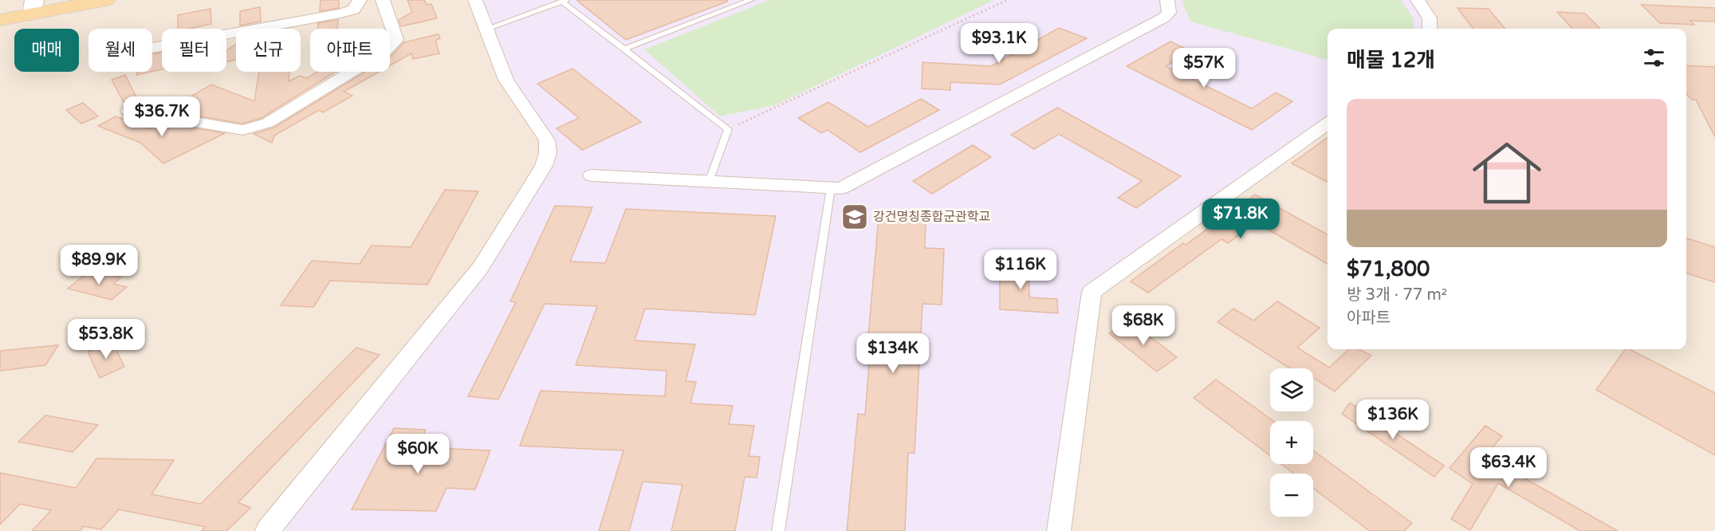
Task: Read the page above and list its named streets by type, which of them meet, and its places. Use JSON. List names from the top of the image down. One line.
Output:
{"places":{"school or university":["강건명칭종합군관학교"]},"page":{"price":["$93.1K","$57K","$36.7K","$71.8K","$89.9K","$116K","$68K","$53.8K","$134K","$136K","$60K","$63.4K"],"chip":["매매","월세","필터","신규","아파트"],"heading":"매물 12개","list":[{"name":"$71,800","note":"방 3개 · 77 m² · 아파트"}],"map_buttons":["+","−"]}}
